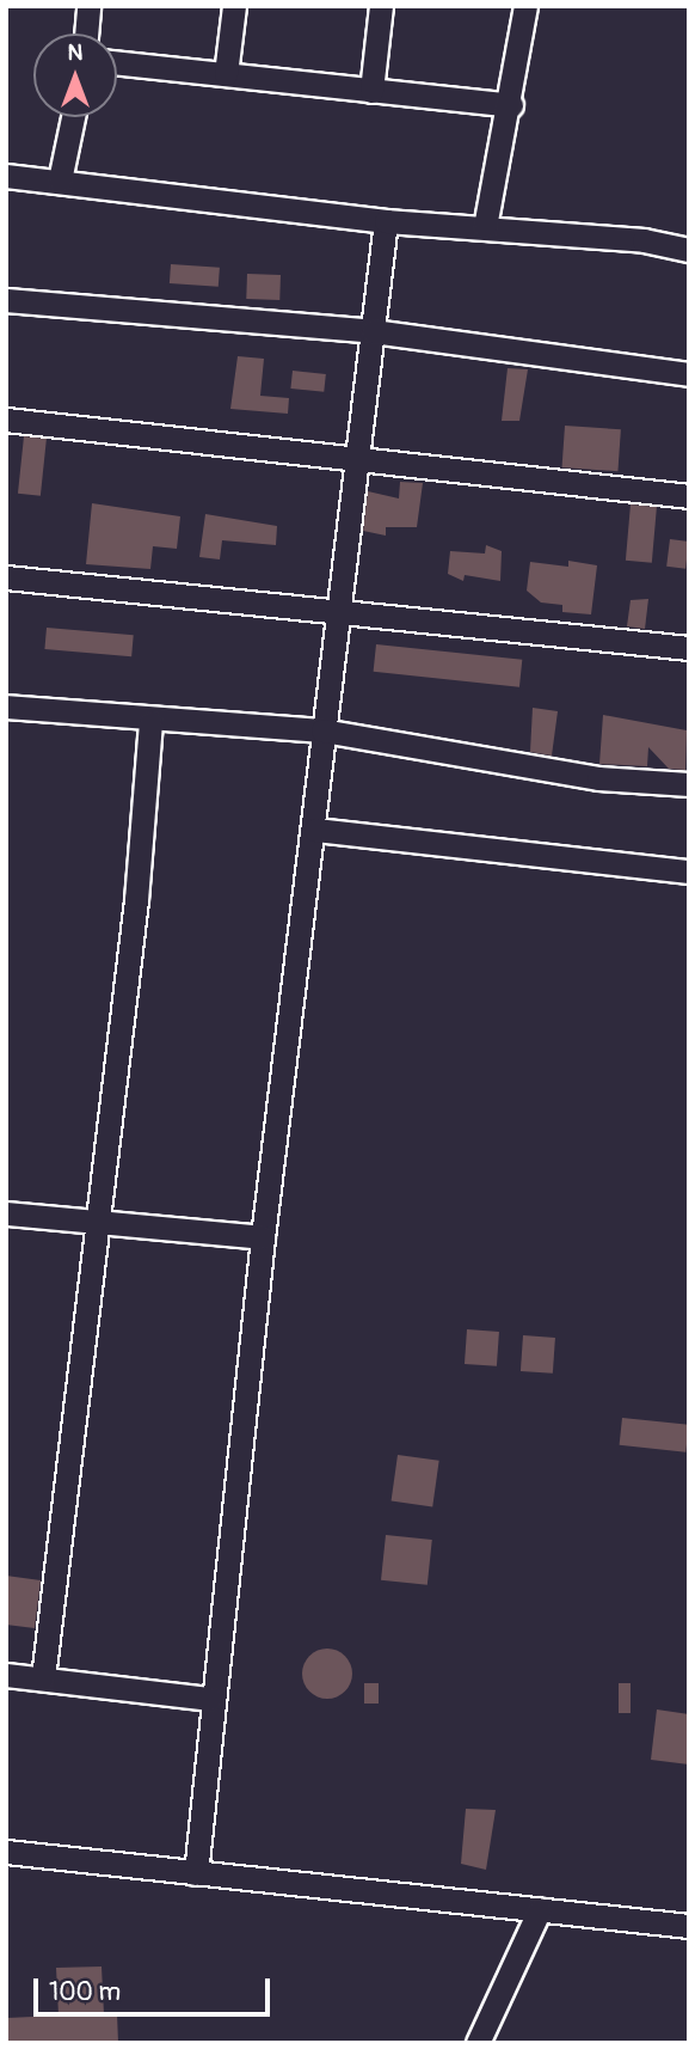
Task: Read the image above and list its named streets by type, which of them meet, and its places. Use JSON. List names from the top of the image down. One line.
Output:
{"scale_bar":"100 m","north":"top"}
